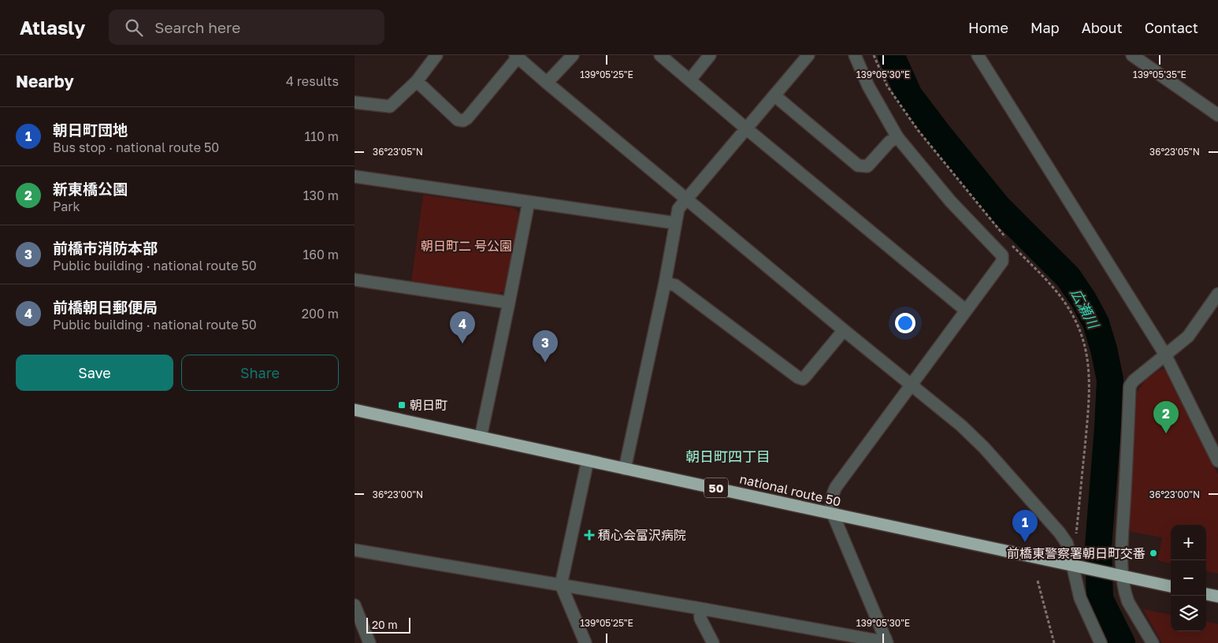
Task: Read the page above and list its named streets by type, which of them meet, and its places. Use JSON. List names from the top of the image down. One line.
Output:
{"streets":{"highway":["50","national route 50"]},"districts":["朝日町四丁目"],"water":["広瀬川"],"parks":["朝日町二 号公園"],"places":{"transit":["朝日町"],"health":["積心会富沢病院"],"other":["前橋東警察署朝日町交番"]},"scale_bar":"20 m","page":{"header":"Atlasly","search":"Search here","nav":["Home","Map","About","Contact"],"heading":["Nearby","4 results"],"list":[{"mark":"1","name":"朝日町団地","note":"Bus stop · national route 50","value":"110 m"},{"mark":"2","name":"新東橋公園","note":"Park","value":"130 m"},{"mark":"3","name":"前橋市消防本部","note":"Public building · national route 50","value":"160 m"},{"mark":"4","name":"前橋朝日郵便局","note":"Public building · national route 50","value":"200 m"}],"pins":["4","3","2","1"],"buttons":["Save","Share"],"map_buttons":["+","−"],"scale":"20 m"},"coordinates":["139°05'25\"E","139°05'30\"E","139°05'35\"E","36°23'05\"N","36°23'00\"N"]}
